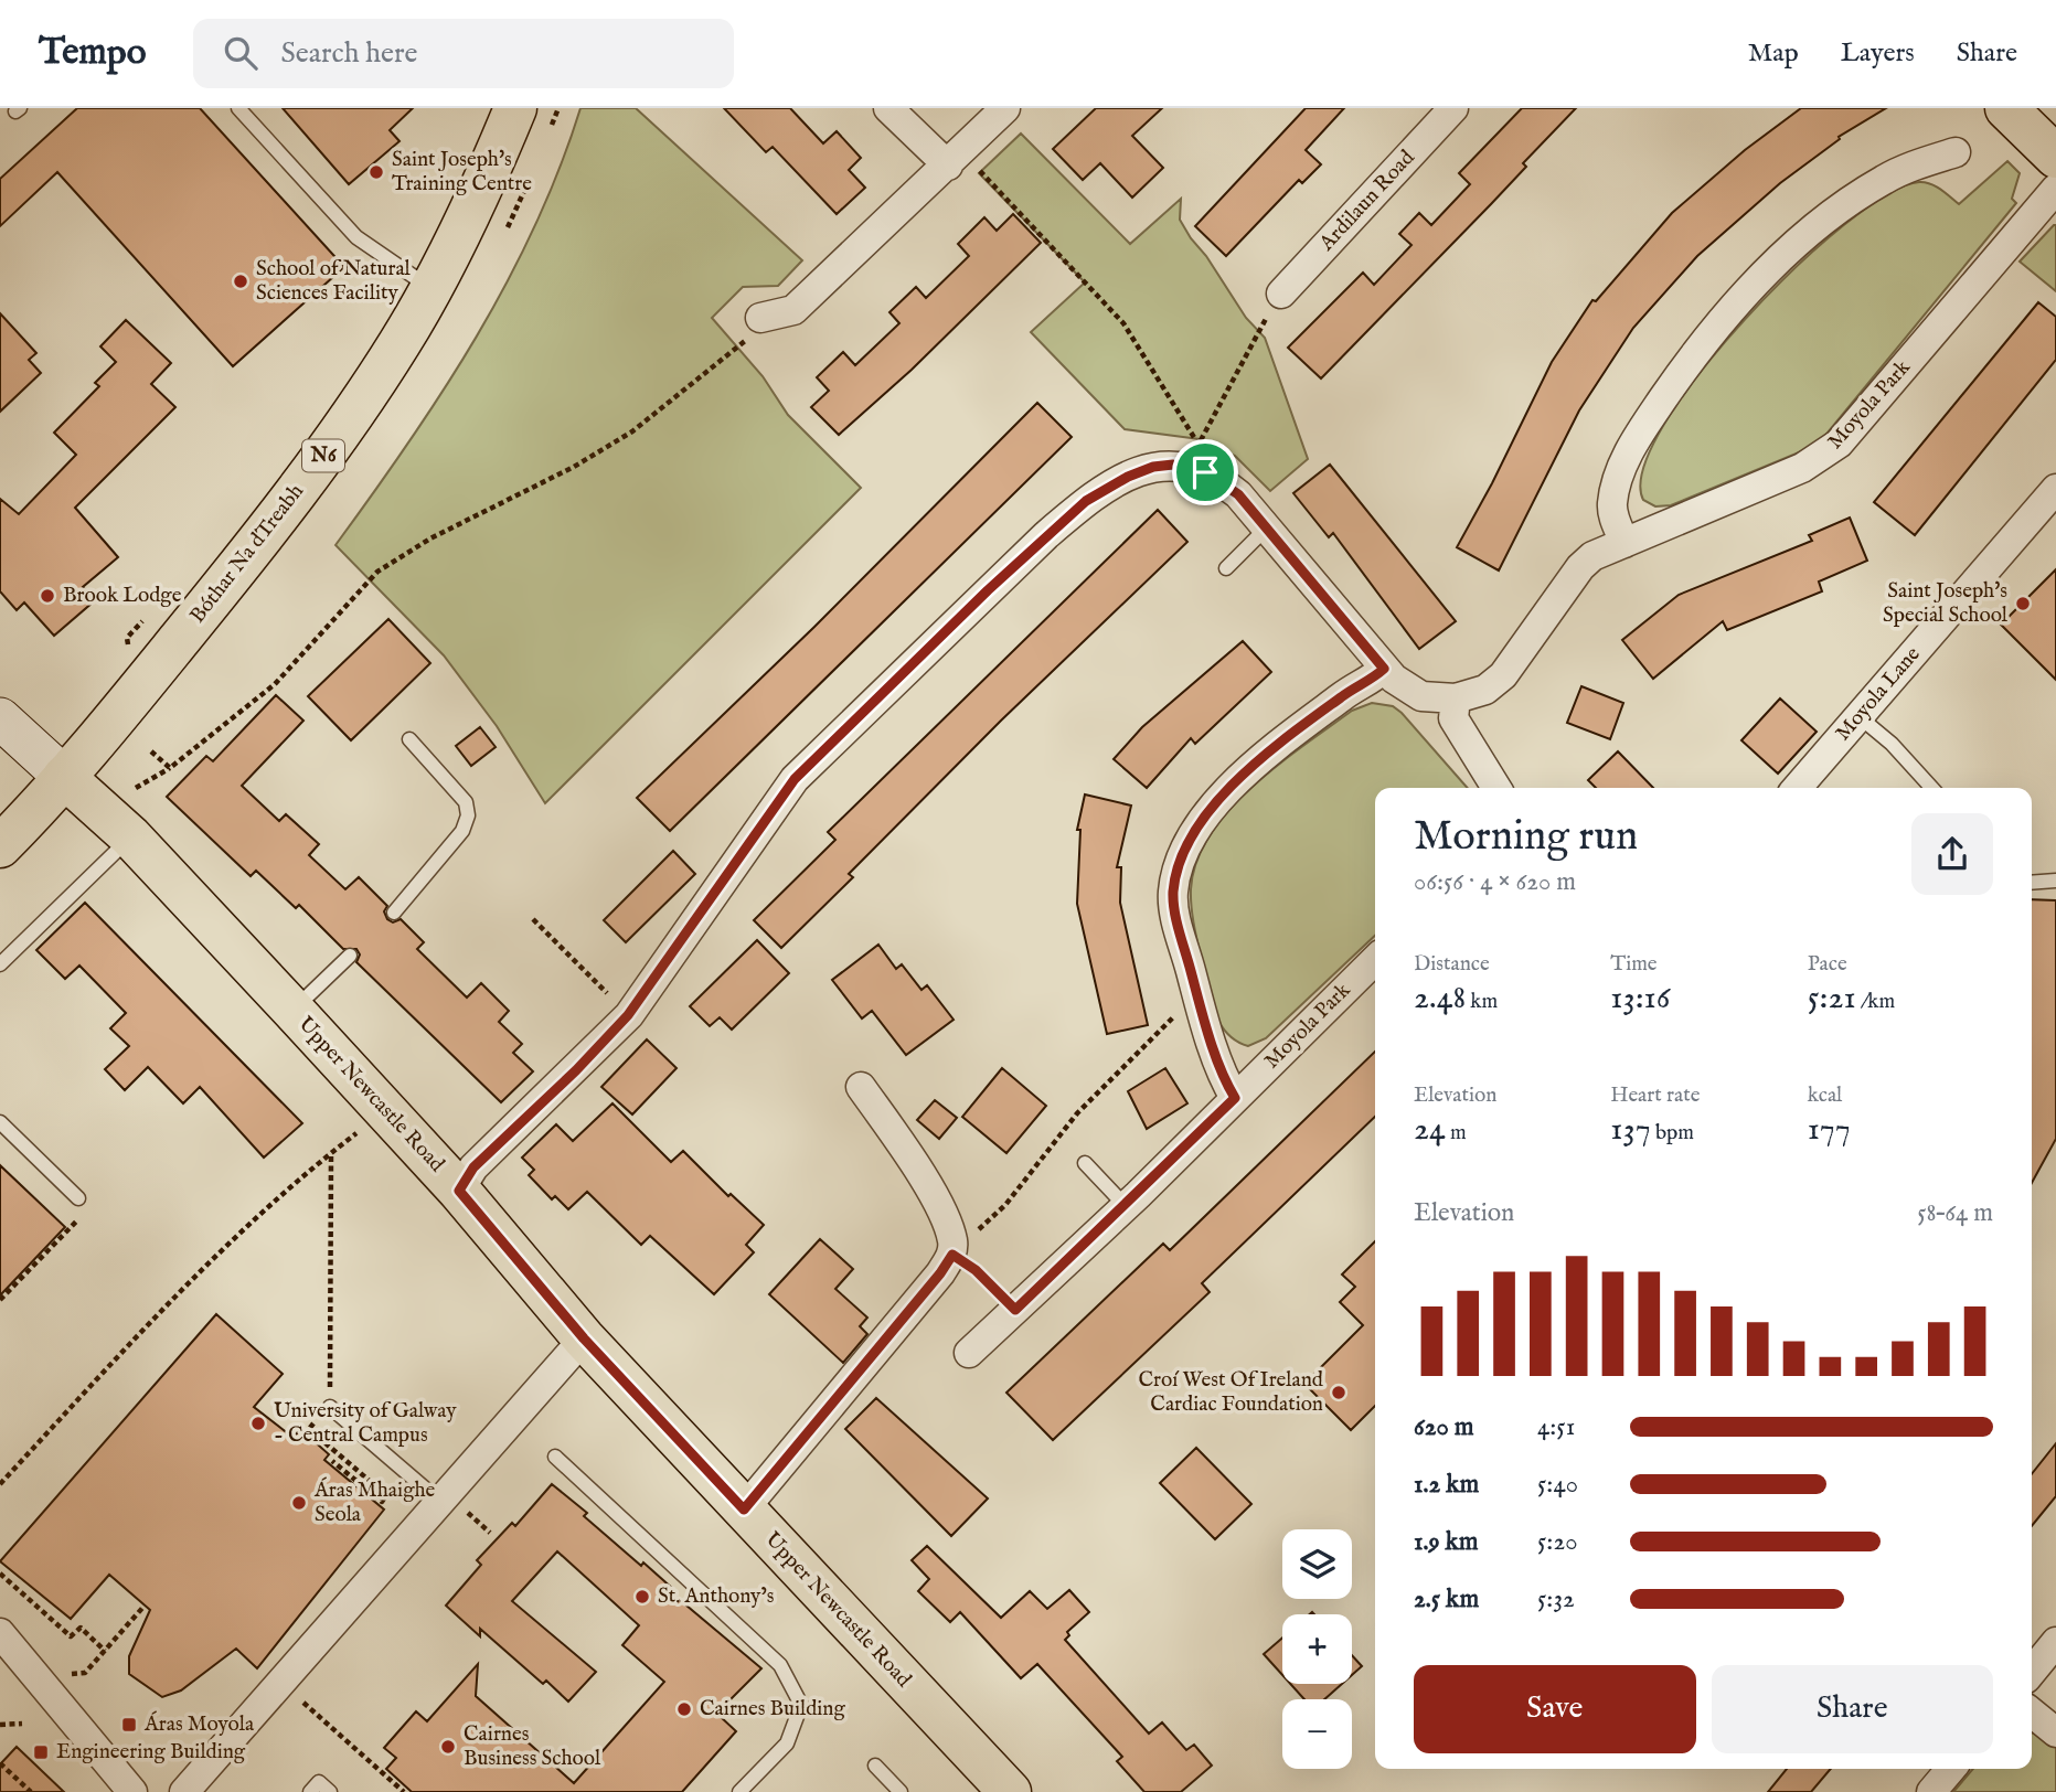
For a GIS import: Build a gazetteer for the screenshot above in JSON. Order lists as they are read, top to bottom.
{
  "streets": {
    "main road": ["N6", "Bóthar Na dTreabh", "Upper Newcastle Road"],
    "street": ["Ardilaun Road", "Moyola Park", "Moyola Lane"]
  },
  "crossings": [
    ["Moyola Park", "Upper Newcastle Road"],
    ["Bóthar Na dTreabh", "Upper Newcastle Road"]
  ],
  "places": {
    "other": [
      "Saint Joseph's Training Centre",
      "School of Natural Sciences Facility",
      "Brook Lodge",
      "Saint Joseph's Special School",
      "Croí West Of Ireland Cardiac Foundation",
      "University of Galway - Central Campus",
      "Áras Mhaighe Seola",
      "St. Anthony’s",
      "Cairnes Building",
      "Cairnes Business School"
    ],
    "transit": ["Áras Moyola", "Engineering Building"]
  },
  "page": {
    "header": "Tempo",
    "search": "Search here",
    "nav": ["Map", "Layers", "Share"],
    "heading": ["Morning run", "06:56 · 4 × 620 m"],
    "stats": [
      ["Distance", "2.48 km"],
      ["Time", "13:16"],
      ["Pace", "5:21 /km"],
      ["Elevation", "24 m"],
      ["Heart rate", "137 bpm"],
      ["kcal", "177"]
    ],
    "chart": ["Elevation", "58–64 m"],
    "list": [
      {
        "name": "620 m",
        "note": "4:51"
      },
      {
        "name": "1.2 km",
        "note": "5:40"
      },
      {
        "name": "1.9 km",
        "note": "5:20"
      },
      {
        "name": "2.5 km",
        "note": "5:32"
      }
    ],
    "map_buttons": ["+", "−"],
    "buttons": ["Save", "Share"]
  }
}
